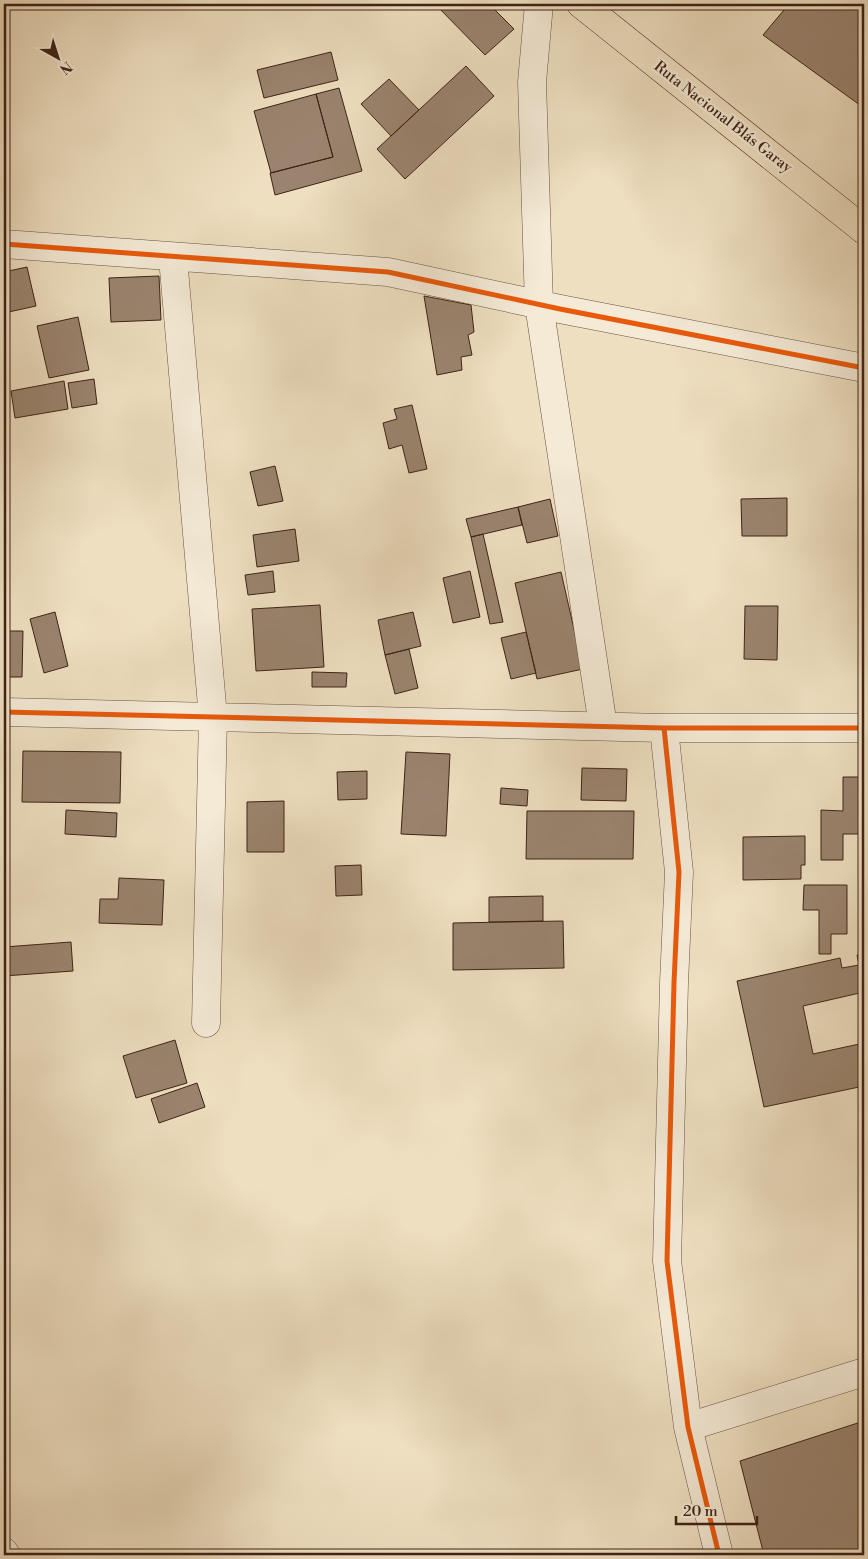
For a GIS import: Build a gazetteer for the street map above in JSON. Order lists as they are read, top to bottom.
{
  "streets": {
    "highway": ["Ruta Nacional Blás Garay"]
  },
  "scale_bar": "20 m",
  "north": "bottom right"
}
